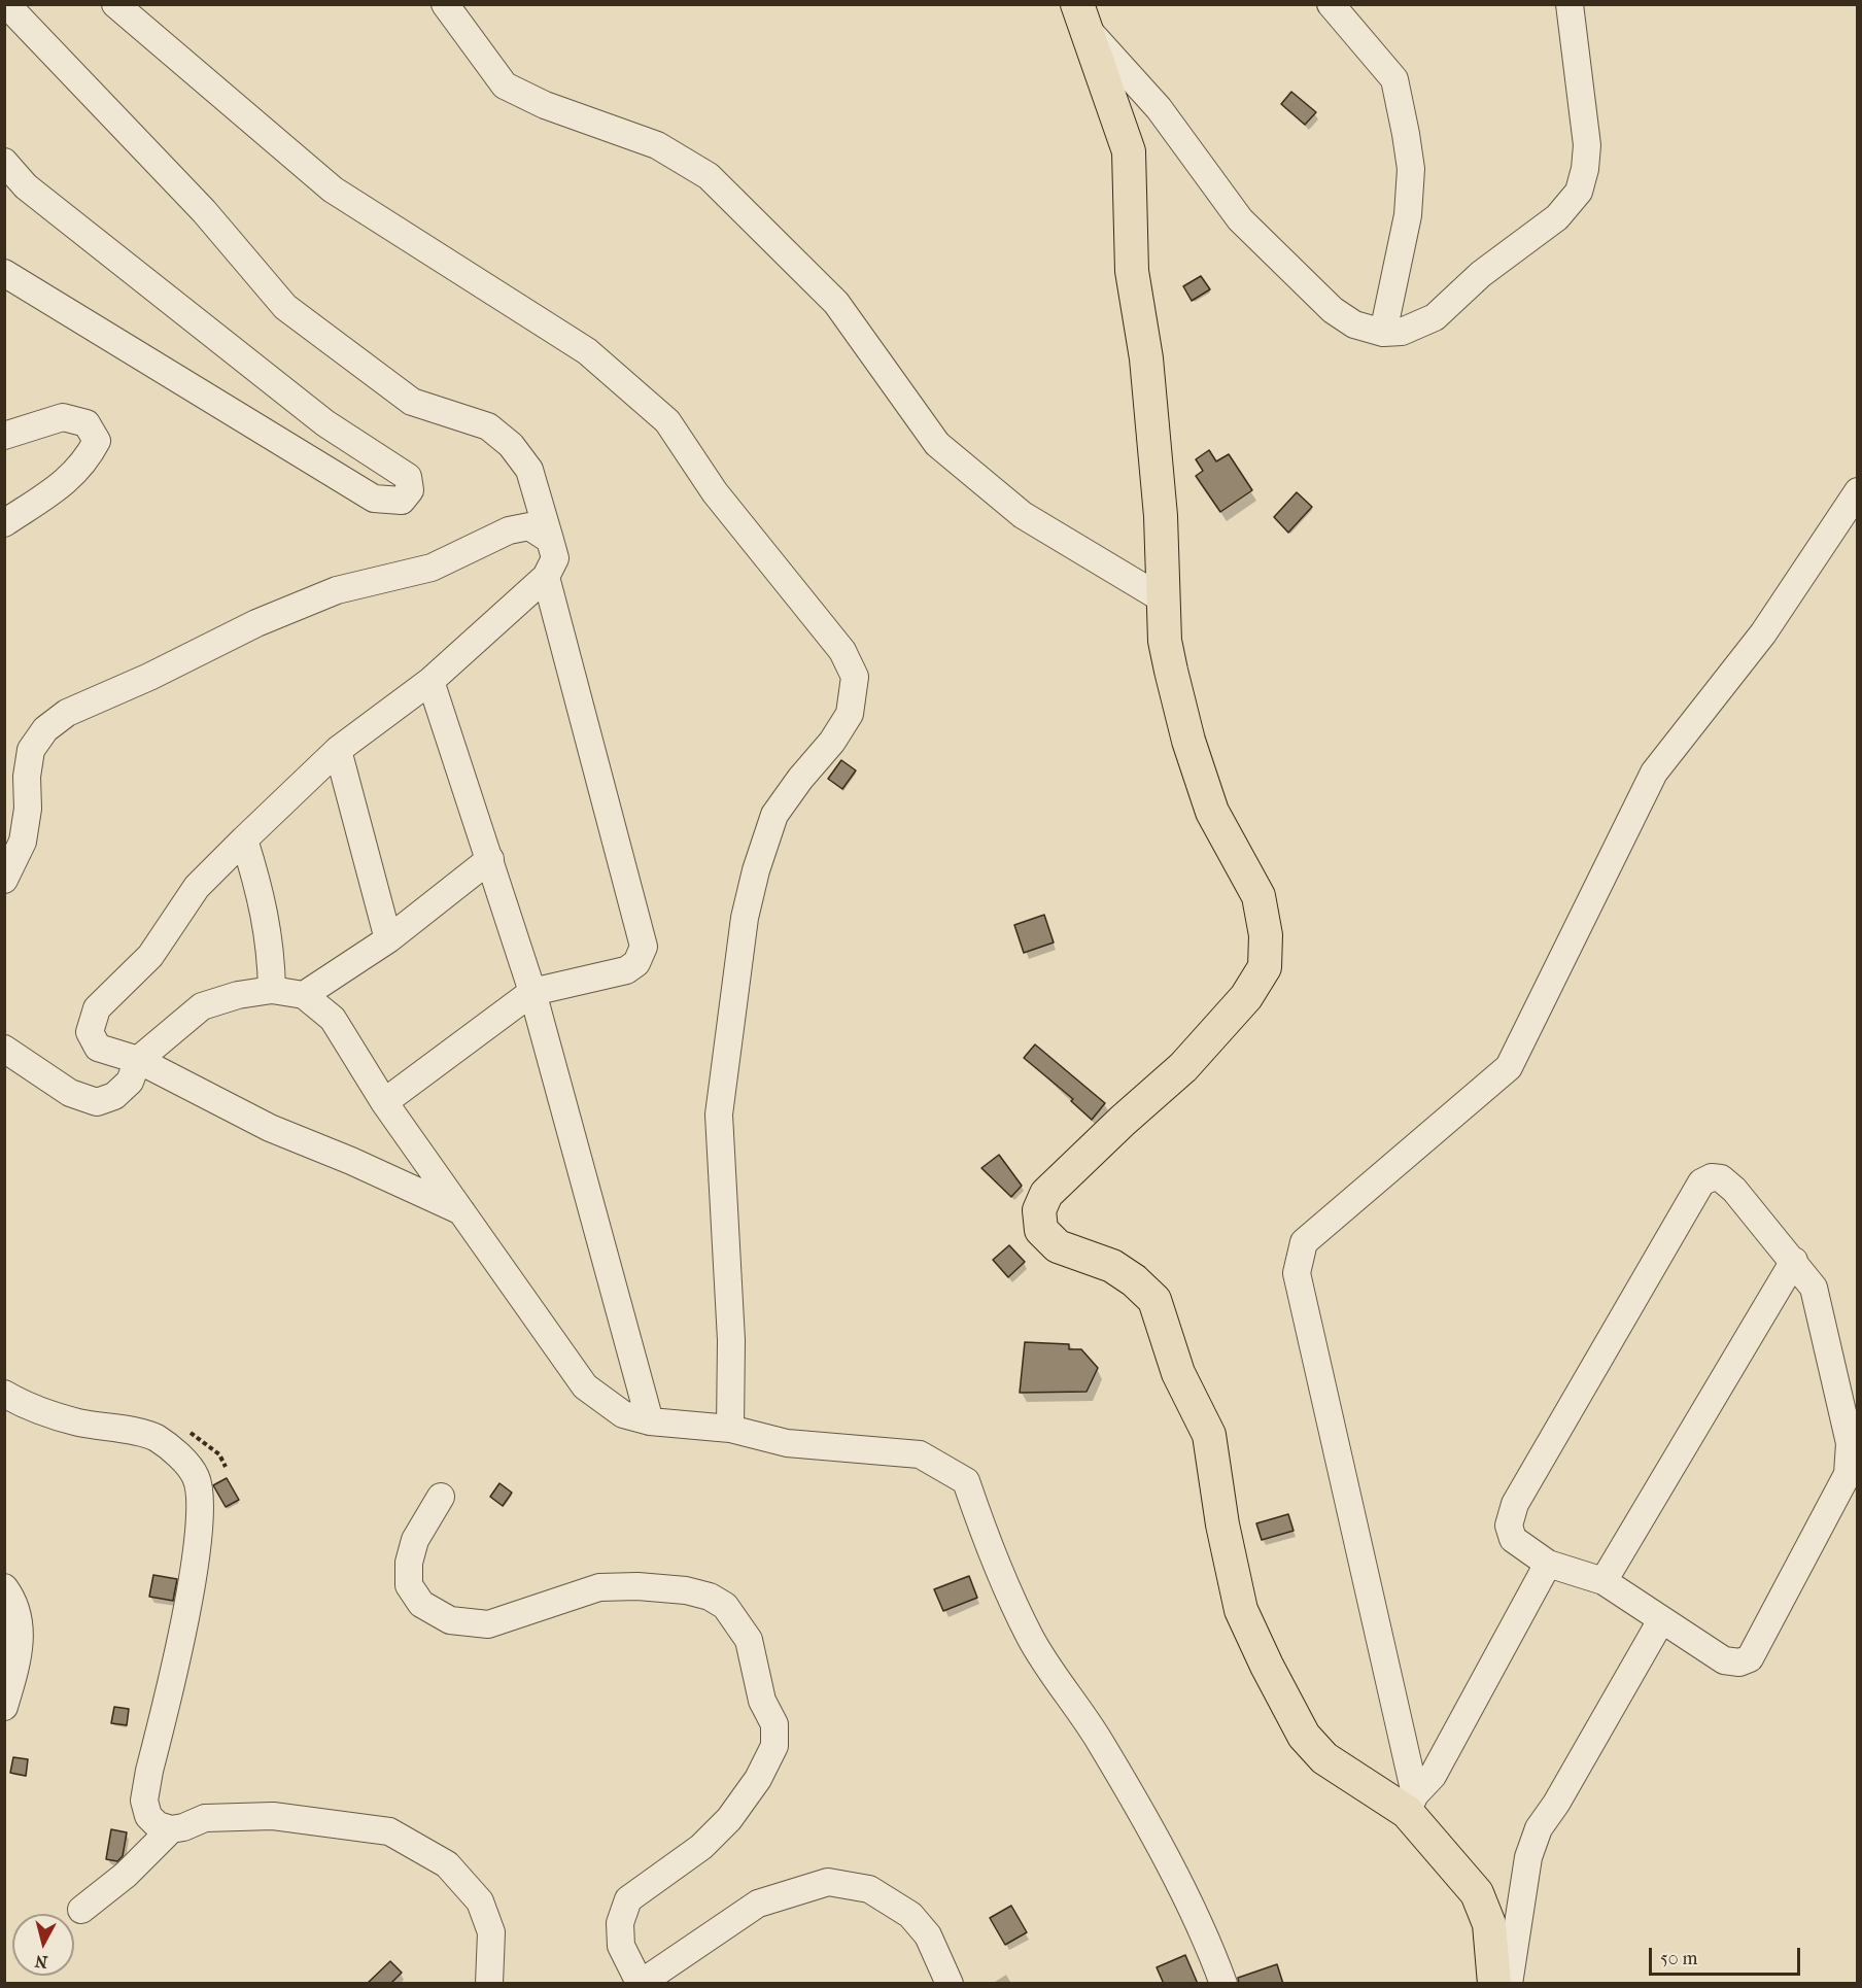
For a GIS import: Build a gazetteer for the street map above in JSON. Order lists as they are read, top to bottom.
{
  "scale_bar": "50 m",
  "north": "bottom"
}
